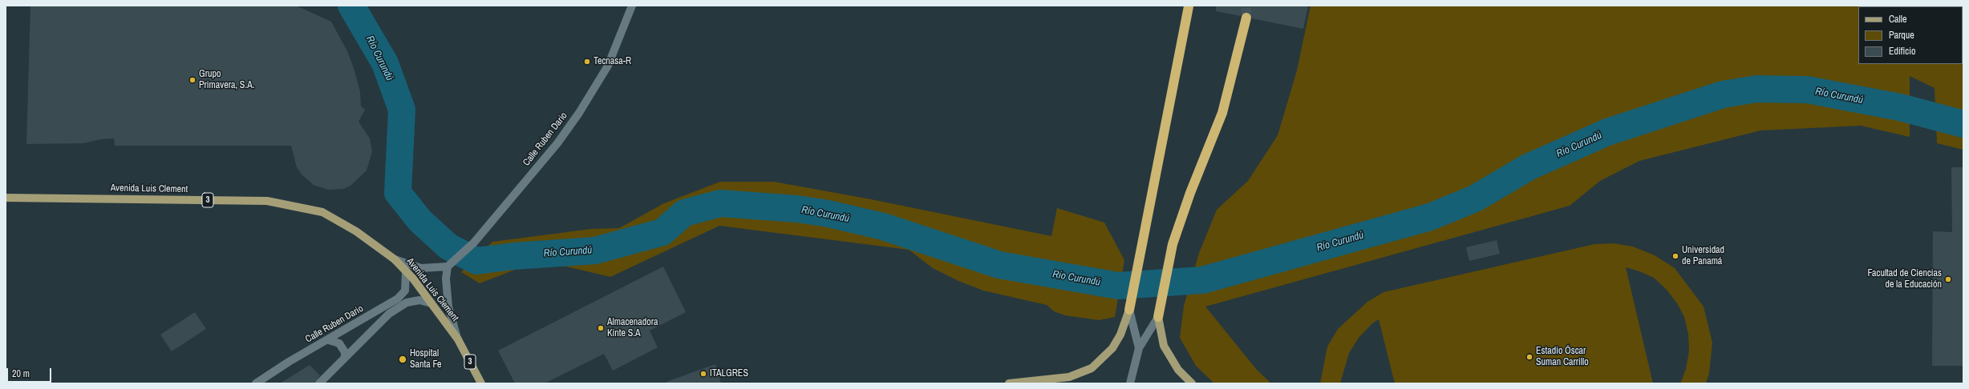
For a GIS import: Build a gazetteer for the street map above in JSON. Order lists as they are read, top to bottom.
{
  "streets": {
    "main road": ["Avenida Luis Clement", "3"],
    "street": ["Calle Ruben Dario"]
  },
  "crossings": [
    ["Calle Ruben Dario", "Avenida Luis Clement"]
  ],
  "water": ["Río Curundú"],
  "places": [
    "Tecnasa-R",
    "Grupo Primavera, S.A.",
    "Universidad de Panamá",
    "Facultad de Ciencias de la Educación",
    "Almacenadora Kinte S.A",
    "Estadio Óscar Suman Carrillo",
    "Hospital Santa Fe",
    "ITALGRES"
  ],
  "legend": ["Calle", "Parque", "Edificio"],
  "scale_bar": "20 m"
}
